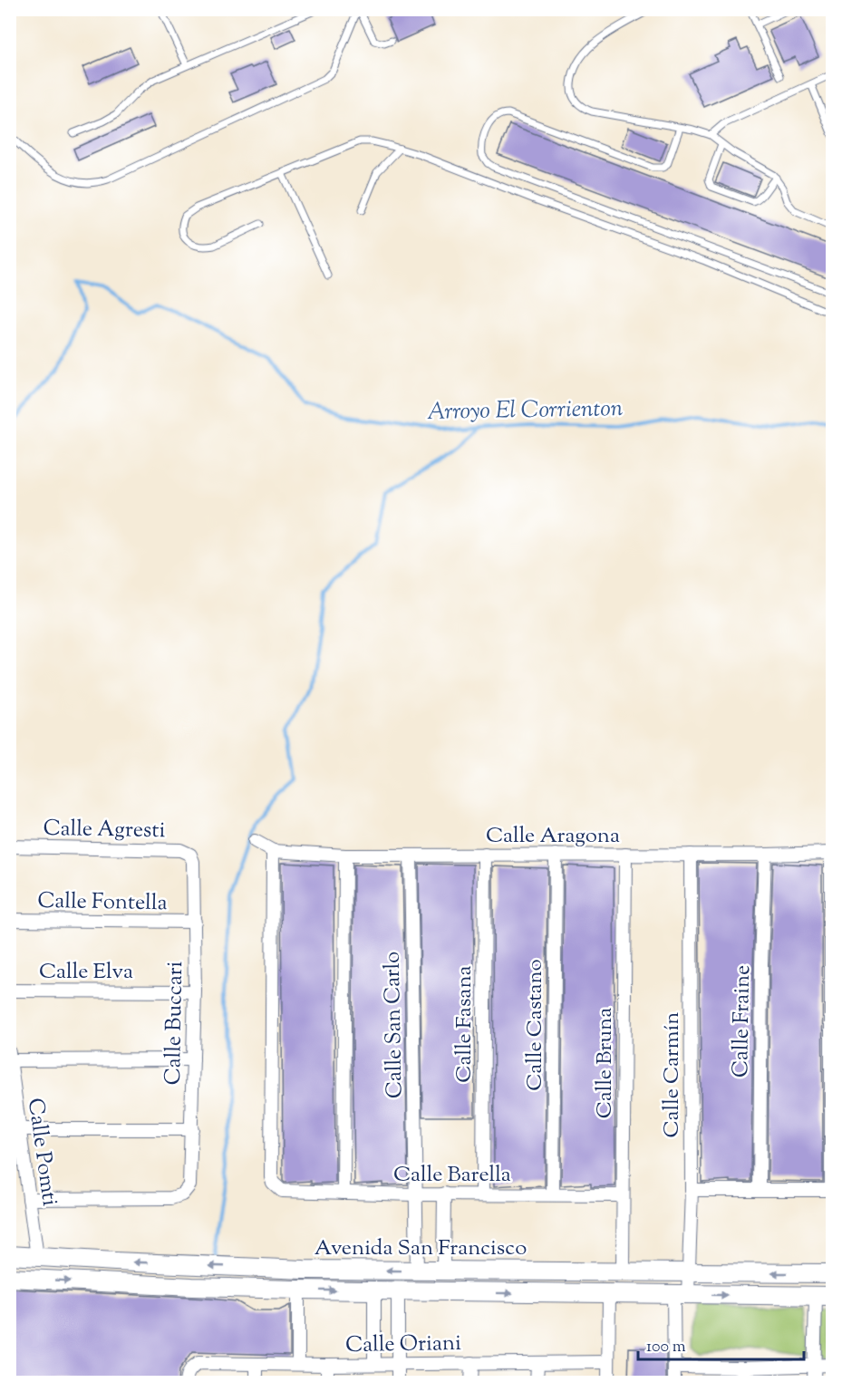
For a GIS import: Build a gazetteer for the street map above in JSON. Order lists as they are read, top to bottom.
{
  "streets": {
    "street": [
      "Calle Agresti",
      "Calle Aragona",
      "Calle Fontella",
      "Calle Elva",
      "Calle Fraine",
      "Calle Buccari",
      "Calle Fasana",
      "Calle San Carlo",
      "Calle Castano",
      "Calle Bruna",
      "Calle Carmín",
      "Calle Pomti",
      "Calle Barella",
      "Avenida San Francisco",
      "Calle Oriani"
    ]
  },
  "crossings": [
    ["Calle Agresti", "Calle Buccari"],
    ["Calle Aragona", "Calle Fraine"],
    ["Calle Aragona", "Calle Fasana"],
    ["Calle Aragona", "Calle San Carlo"],
    ["Calle Aragona", "Calle Castano"],
    ["Calle Aragona", "Calle Bruna"],
    ["Calle Aragona", "Calle Carmín"],
    ["Calle Aragona", "Calle Barella"],
    ["Calle Fontella", "Calle Buccari"],
    ["Calle Elva", "Calle Buccari"],
    ["Calle Buccari", "Calle Pomti"],
    ["Calle Fasana", "Calle Barella"],
    ["Calle San Carlo", "Calle Barella"],
    ["Calle San Carlo", "Avenida San Francisco"],
    ["Calle Castano", "Calle Barella"],
    ["Calle Bruna", "Calle Barella"],
    ["Calle Bruna", "Avenida San Francisco"],
    ["Calle Carmín", "Avenida San Francisco"],
    ["Calle Pomti", "Avenida San Francisco"]
  ],
  "water": ["Arroyo El Corrienton"],
  "scale_bar": "100 m"
}
